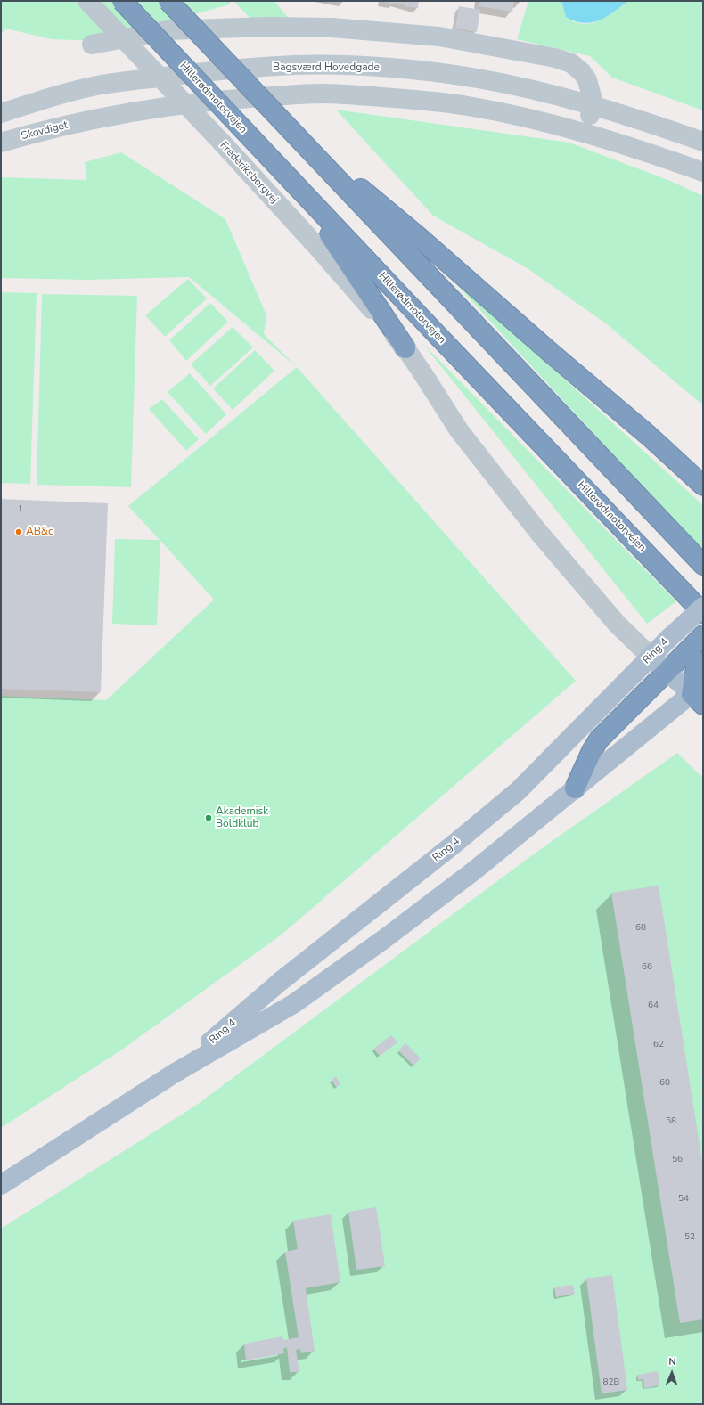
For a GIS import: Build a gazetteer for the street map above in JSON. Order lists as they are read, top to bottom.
{
  "streets": {
    "highway": ["Hillerødmotorvejen"],
    "main road": ["Ring 4"],
    "street": ["Bagsværd Hovedgade", "Skovdiget", "Frederiksborgvej"]
  },
  "crossings": [
    ["Frederiksborgvej", "Ring 4"]
  ],
  "places": ["AB&c", "Akademisk Boldklub"],
  "house_numbers": [
    "1",
    "68",
    "66",
    "64",
    "62",
    "60",
    "58",
    "56",
    "54",
    "52",
    "82B"
  ],
  "north": "top"
}
